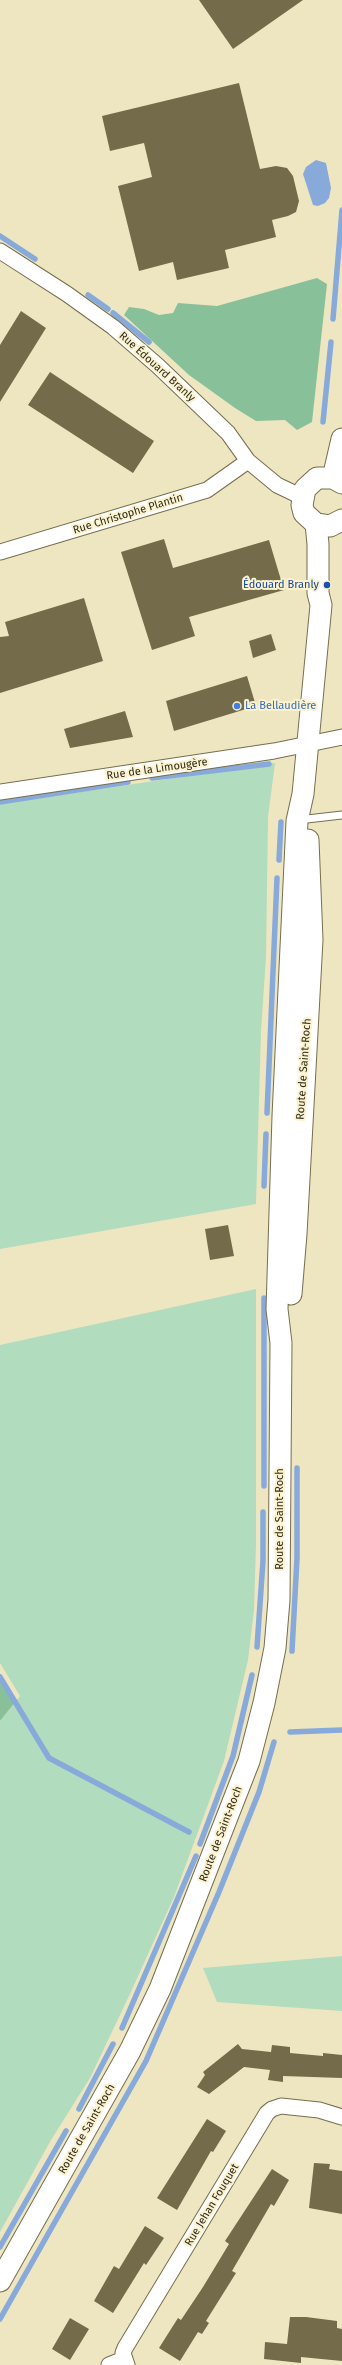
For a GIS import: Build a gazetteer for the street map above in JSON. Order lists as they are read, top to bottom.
{
  "streets": {
    "street": [
      "Rue Édouard Branly",
      "Rue Christophe Plantin",
      "Rue de la Limougère",
      "Route de Saint-Roch",
      "Rue Jehan Fouquet"
    ]
  },
  "crossings": [
    ["Rue Édouard Branly", "Rue Christophe Plantin"],
    ["Rue de la Limougère", "Route de Saint-Roch"]
  ],
  "places": ["Édouard Branly", "La Bellaudière"]
}
